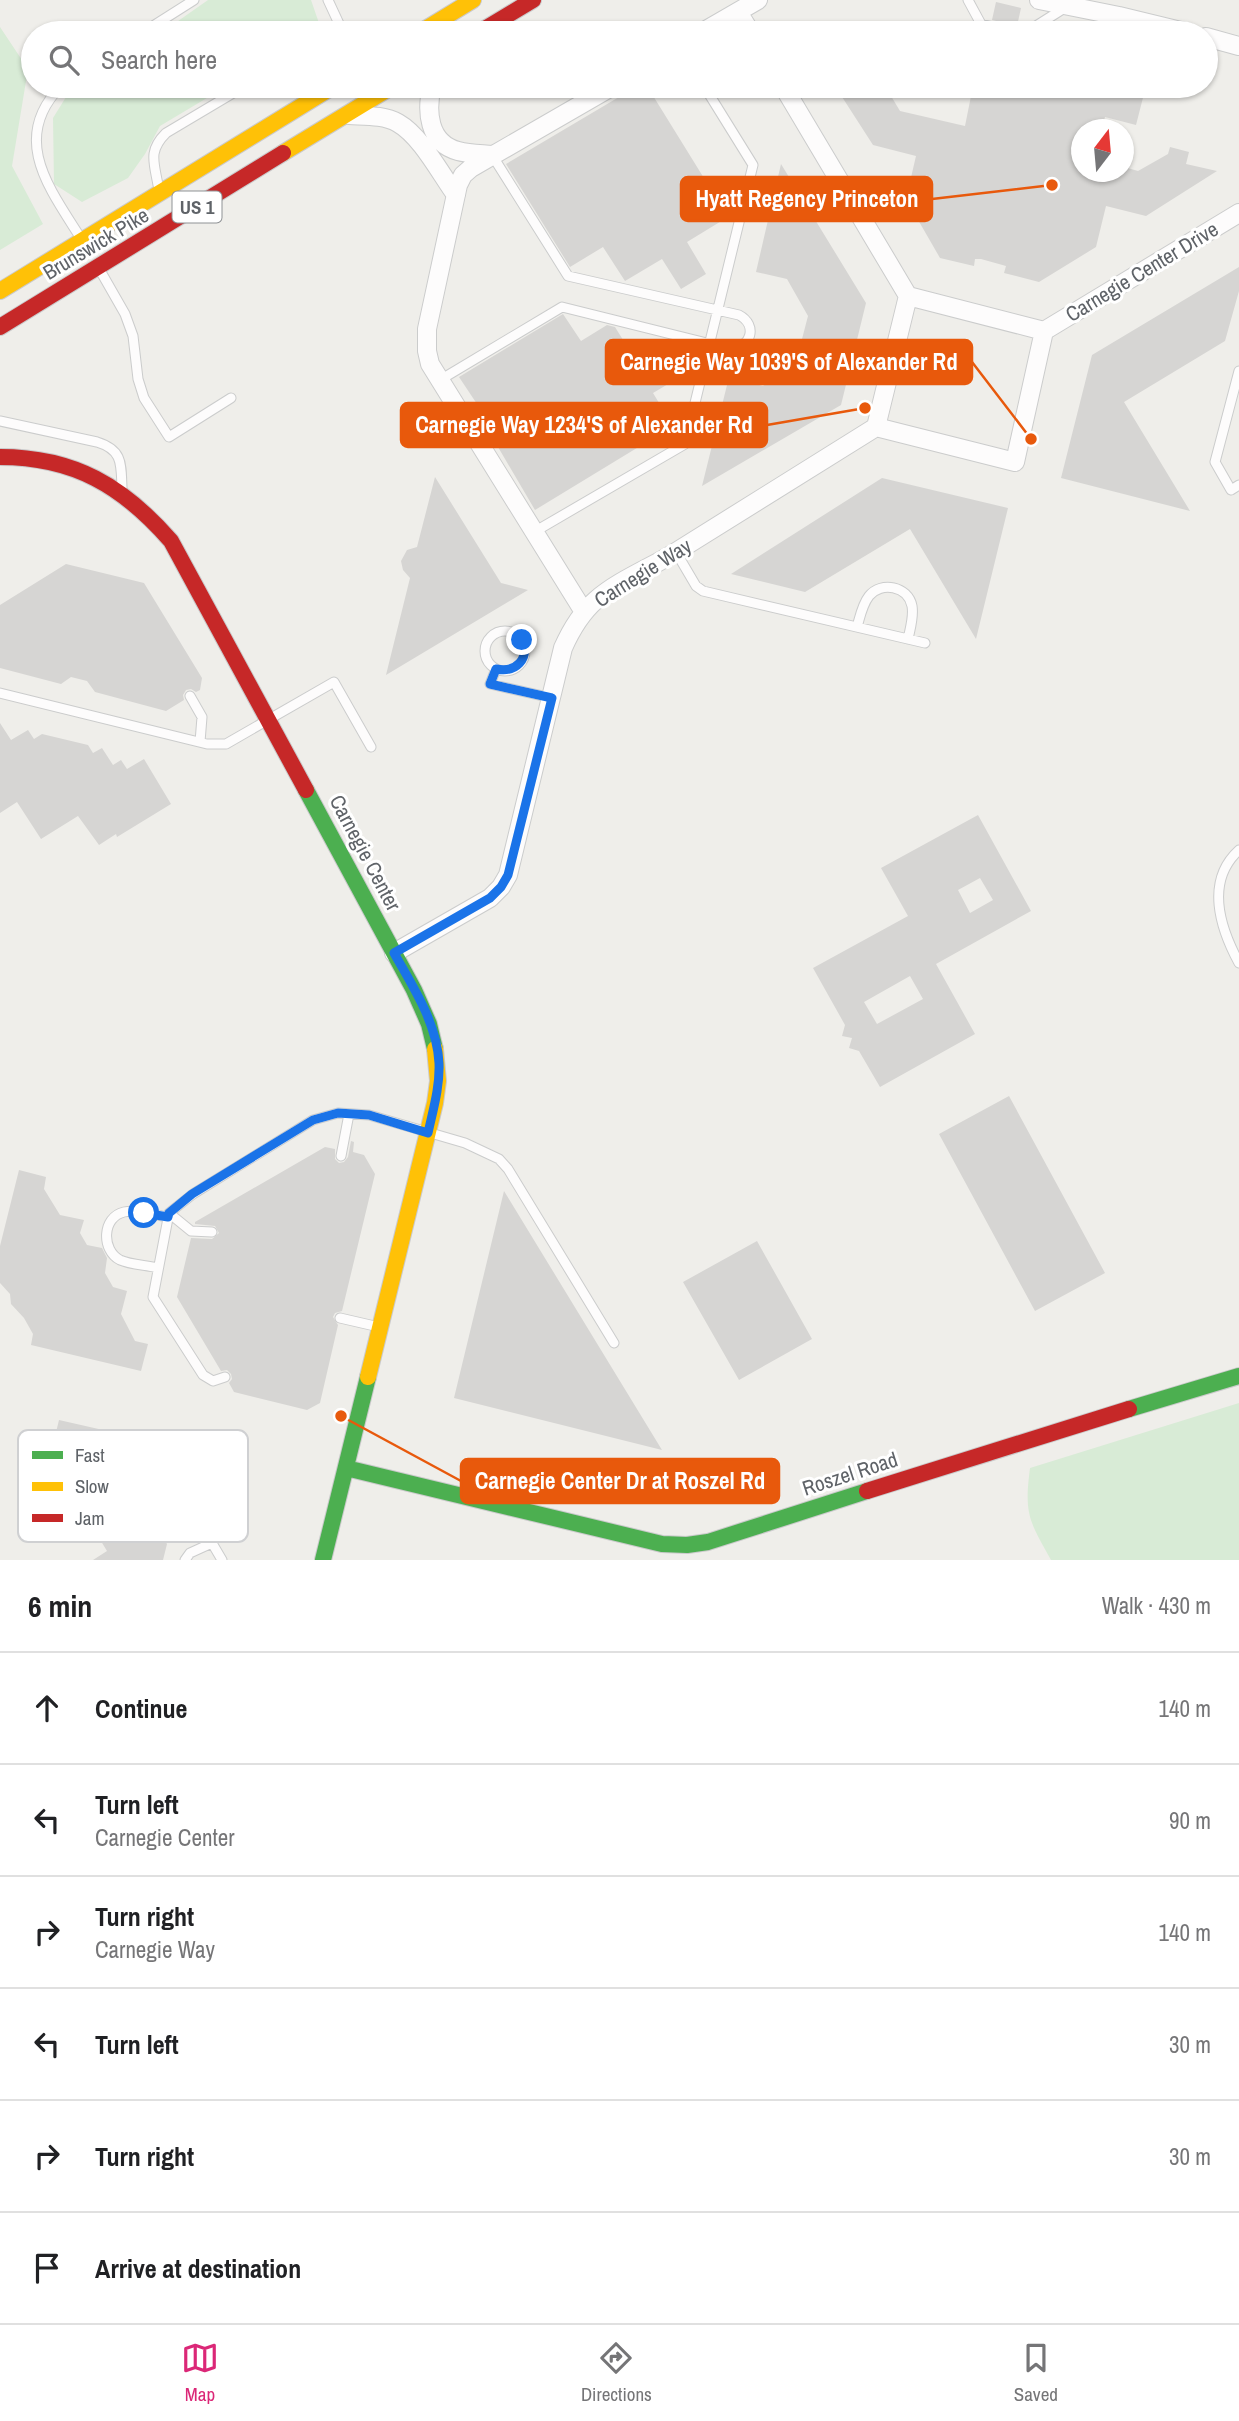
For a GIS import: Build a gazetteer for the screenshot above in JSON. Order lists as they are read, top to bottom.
{
  "streets": {
    "main road": [
      "US 1",
      "Brunswick Pike",
      "Carnegie Center",
      "Roszel Road"
    ],
    "street": ["Carnegie Center Drive", "Carnegie Way"]
  },
  "crossings": [
    ["Carnegie Center Drive", "Carnegie Way"],
    ["Carnegie Way", "Carnegie Center"],
    ["Carnegie Center", "Roszel Road"]
  ],
  "places": [
    "Hyatt Regency Princeton",
    "Carnegie Way 1234'S of Alexander Rd",
    "Carnegie Way 1039'S of Alexander Rd",
    "Carnegie Center Dr at Roszel Rd"
  ],
  "legend": ["Fast", "Slow", "Jam"],
  "north": "top",
  "page": {
    "search": "Search here",
    "heading": ["6 min", "Walk · 430 m"],
    "list": [
      ["Continue", "140 m"],
      ["Turn left", "Carnegie Center", "90 m"],
      ["Turn right", "Carnegie Way", "140 m"],
      ["Turn left", "30 m"],
      ["Turn right", "30 m"],
      "Arrive at destination"
    ],
    "nav": ["Map", "Directions", "Saved"]
  }
}
